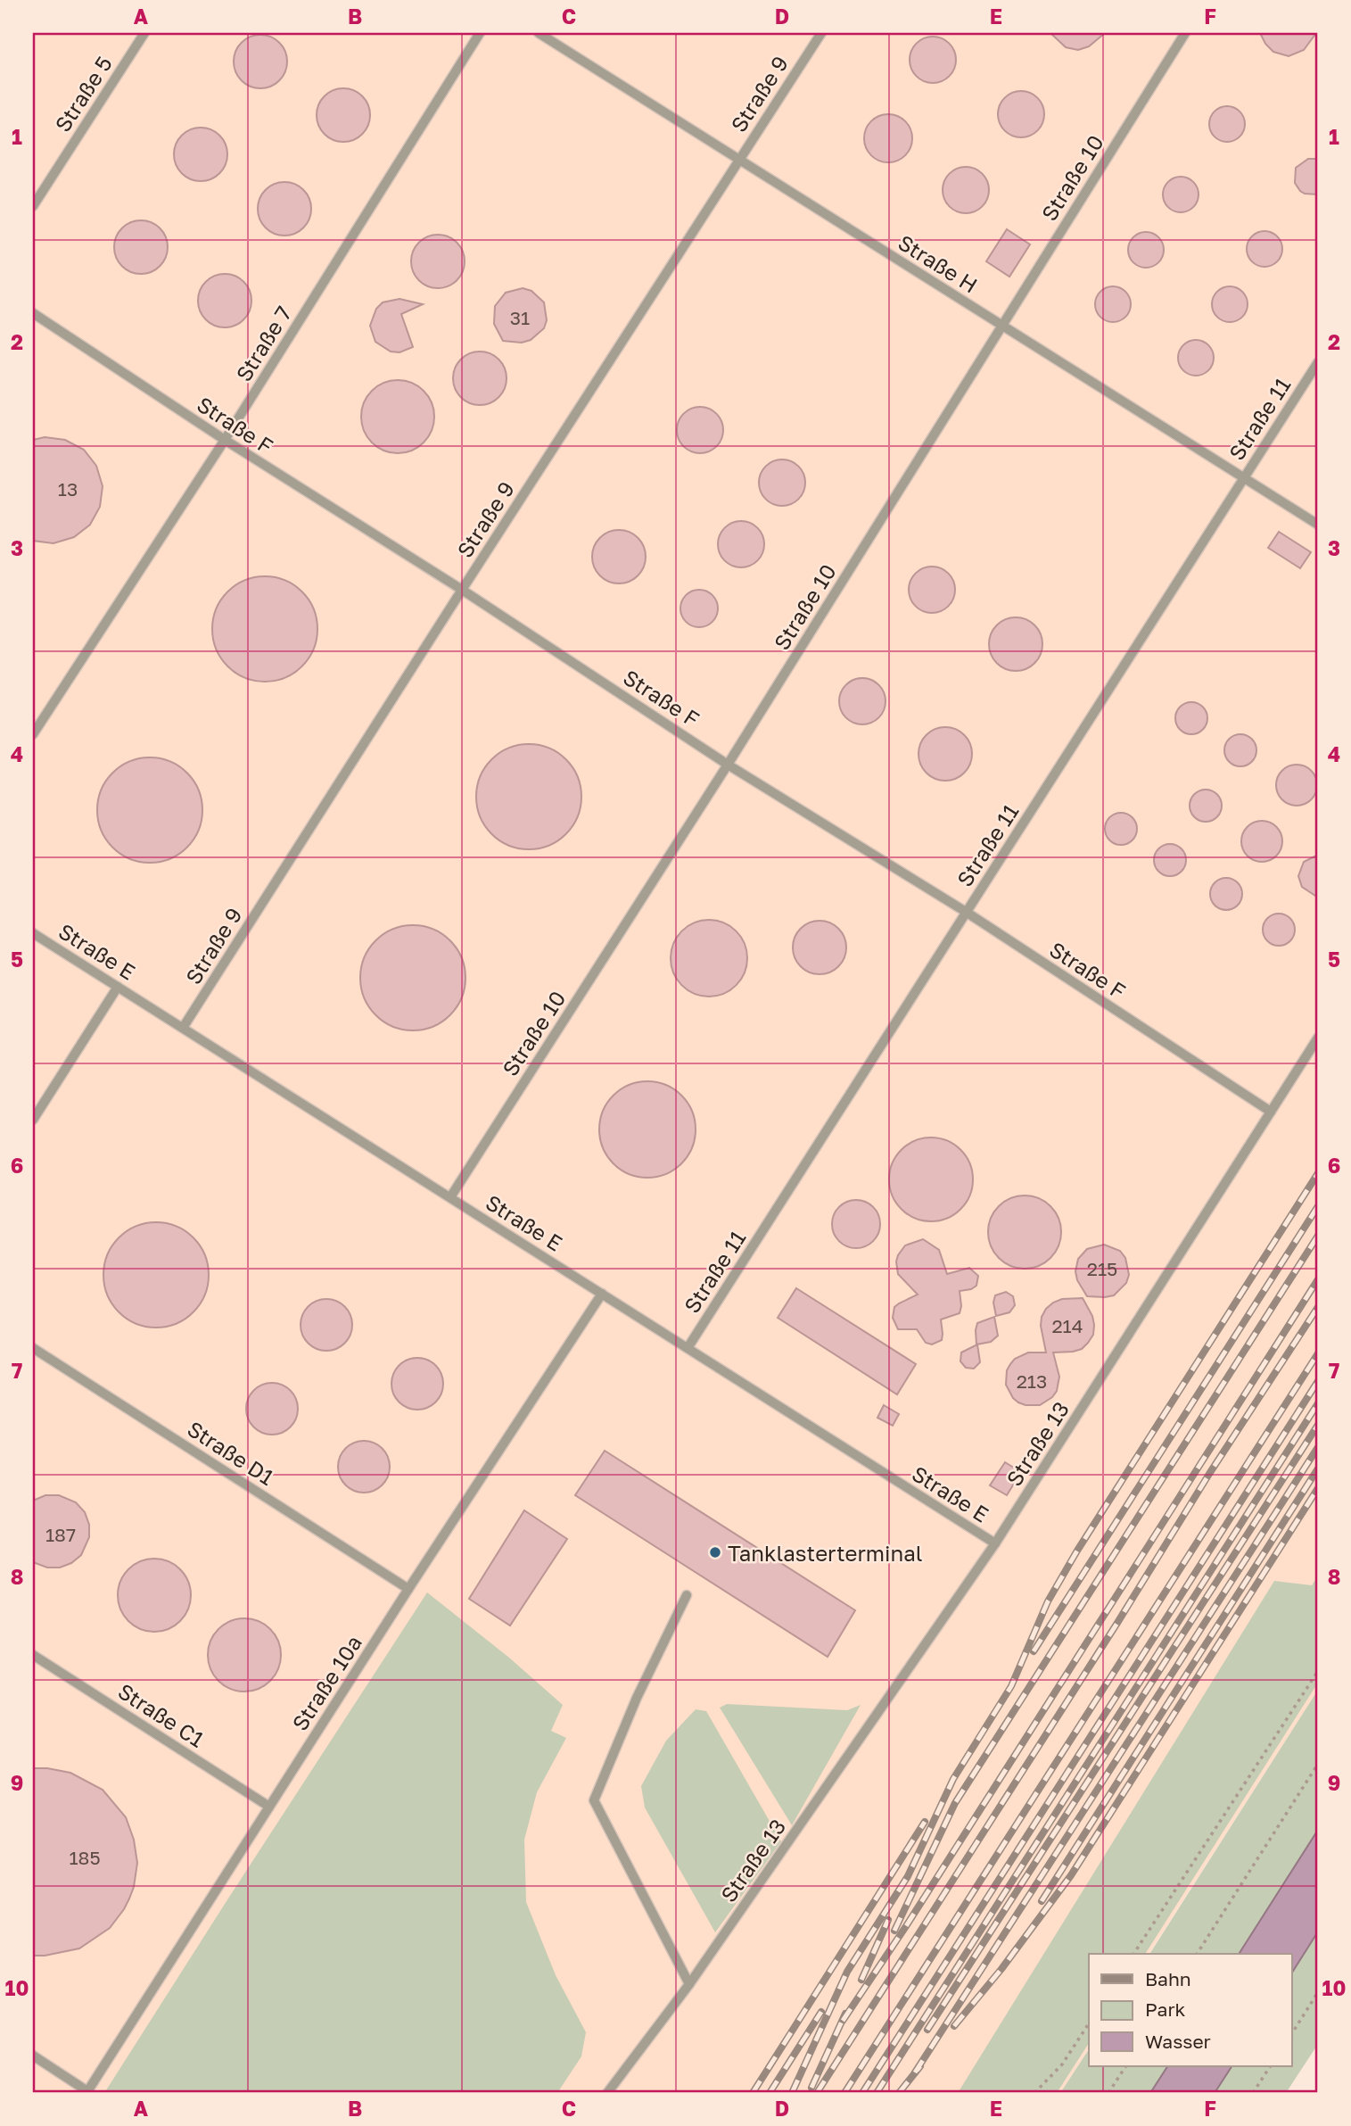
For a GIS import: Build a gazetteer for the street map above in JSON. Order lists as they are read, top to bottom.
{
  "streets": {
    "lane": [
      "Straße 5",
      "Straße 9",
      "Straße 10",
      "Straße H",
      "Straße 7",
      "Straße 11",
      "Straße F",
      "Straße E",
      "Straße 13",
      "Straße D1",
      "Straße 10a",
      "Straße C1"
    ]
  },
  "crossings": [
    ["Straße 9", "Straße H"],
    ["Straße 9", "Straße F"],
    ["Straße 9", "Straße E"],
    ["Straße 10", "Straße H"],
    ["Straße 10", "Straße F"],
    ["Straße 10", "Straße E"],
    ["Straße H", "Straße 11"],
    ["Straße 7", "Straße F"],
    ["Straße 11", "Straße F"],
    ["Straße 11", "Straße E"],
    ["Straße F", "Straße 13"],
    ["Straße E", "Straße 13"],
    ["Straße E", "Straße 10a"],
    ["Straße D1", "Straße 10a"],
    ["Straße 10a", "Straße C1"]
  ],
  "places": ["Tanklasterterminal"],
  "house_numbers": [
    "31",
    "13",
    "215",
    "214",
    "213",
    "187",
    "185"
  ],
  "legend": ["Bahn", "Park", "Wasser"],
  "grid": {
    "columns": [
      "A",
      "B",
      "C",
      "D",
      "E",
      "F"
    ],
    "rows": [
      "1",
      "2",
      "3",
      "4",
      "5",
      "6",
      "7",
      "8",
      "9",
      "10"
    ]
  }
}
